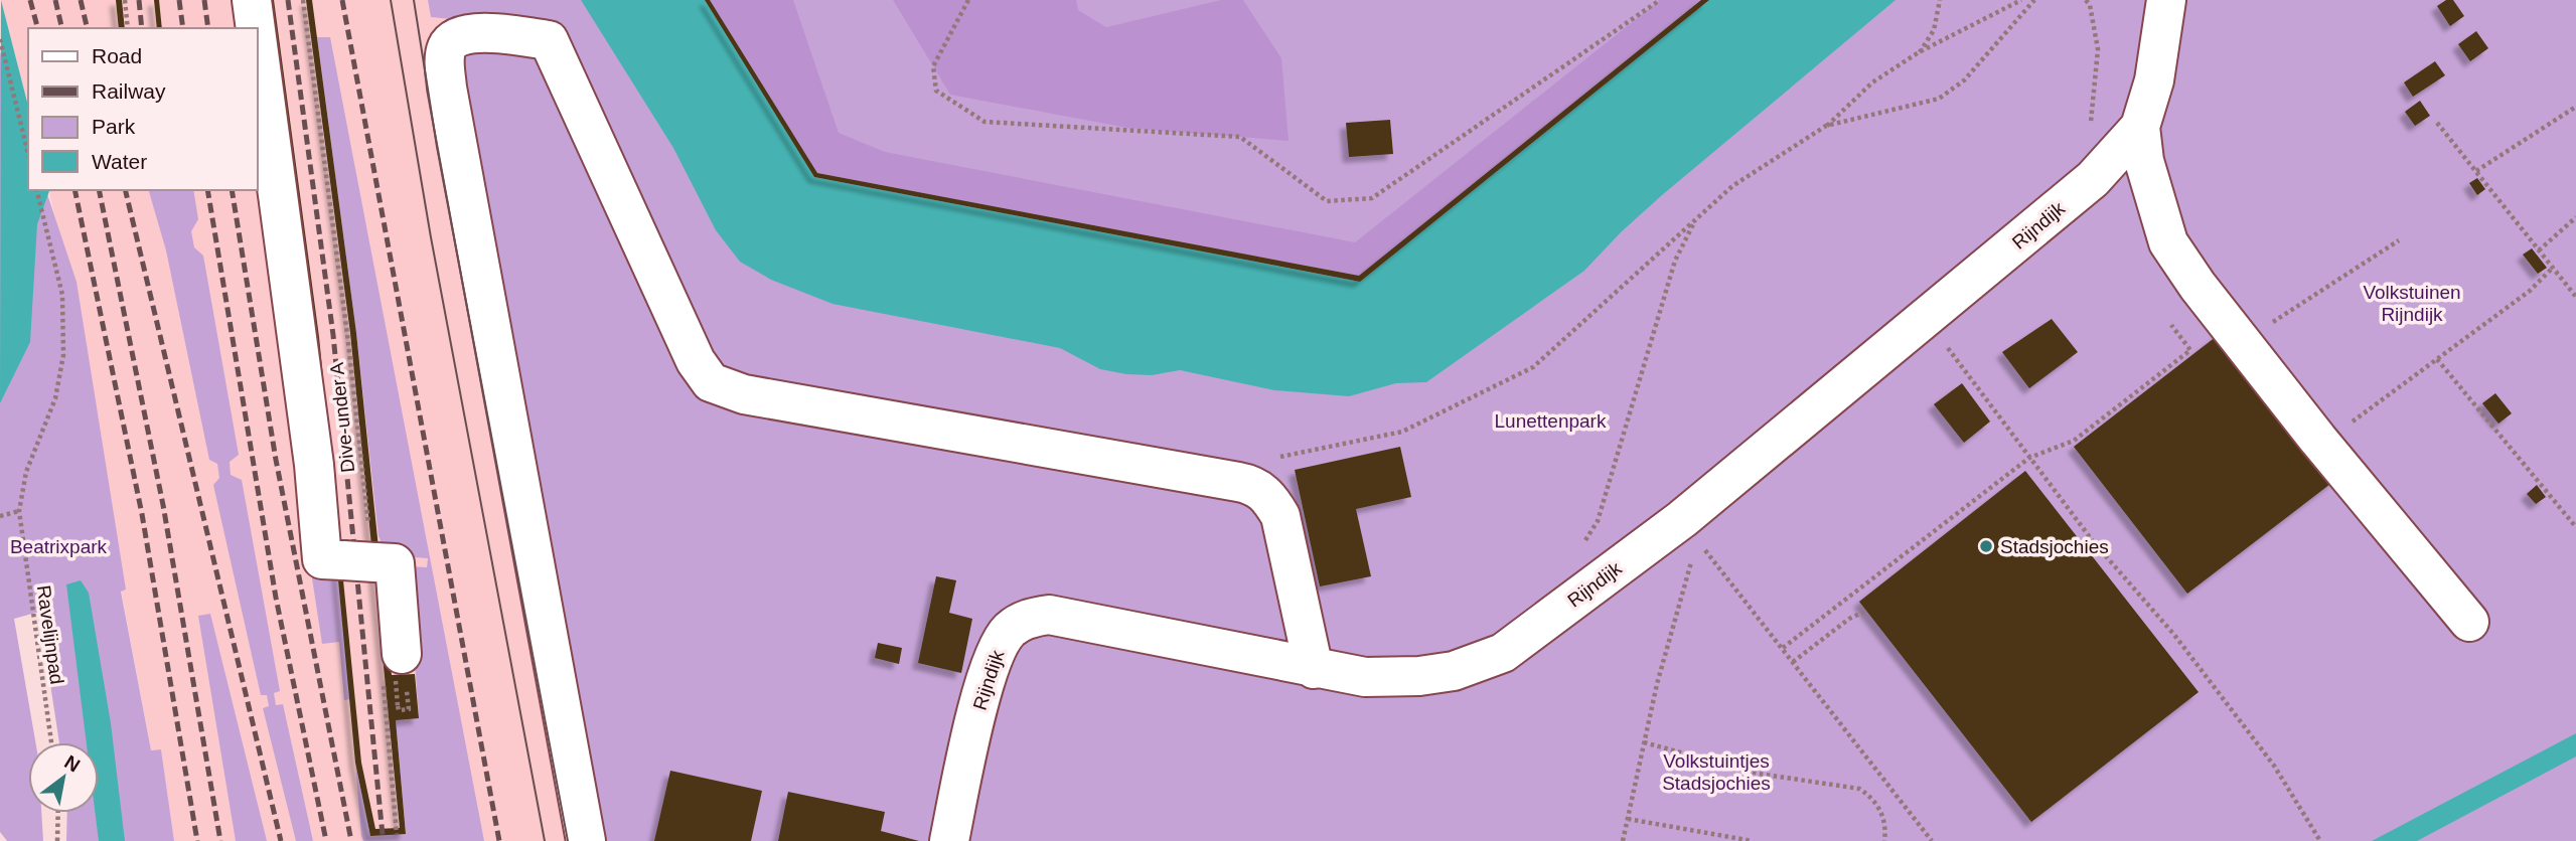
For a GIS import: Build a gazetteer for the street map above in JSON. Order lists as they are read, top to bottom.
{
  "streets": {
    "street": ["Rijndijk"],
    "path": ["Dive-under A", "Ravelijnpad"]
  },
  "parks": [
    "Volkstuinen Rijndijk",
    "Lunettenpark",
    "Beatrixpark",
    "Volkstuintjes Stadsjochies"
  ],
  "places": ["Stadsjochies"],
  "legend": [
    "Road",
    "Railway",
    "Park",
    "Water"
  ],
  "north": "top right"
}
